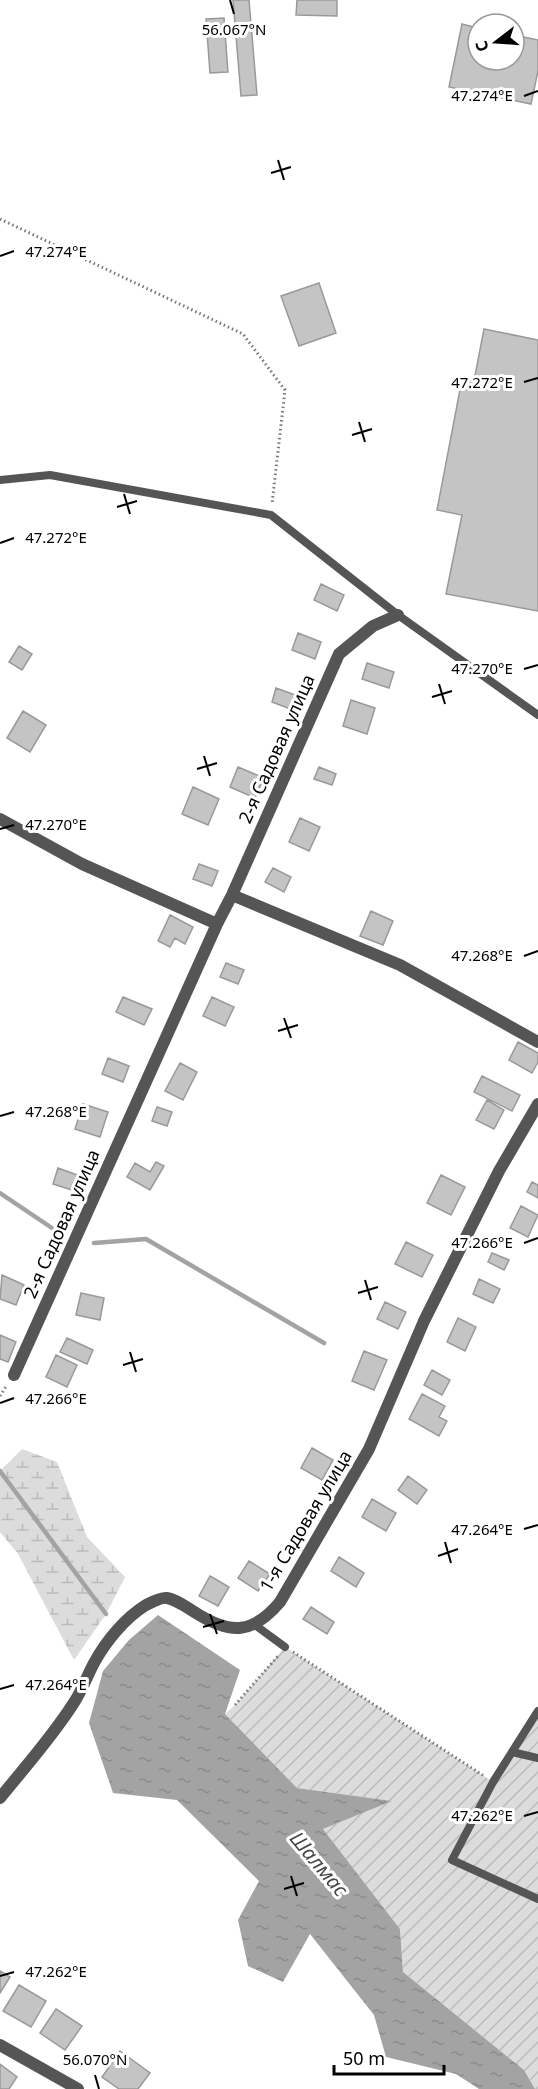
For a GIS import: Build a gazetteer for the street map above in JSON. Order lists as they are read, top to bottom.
{
  "streets": {
    "street": ["2-я Садовая улица", "1-я Садовая улица"]
  },
  "water": ["Шалмас"],
  "scale_bar": "50 m",
  "north": "left",
  "coordinates": [
    "56.067°N",
    "47.274°E",
    "47.272°E",
    "47.270°E",
    "47.268°E",
    "47.266°E",
    "47.264°E",
    "47.262°E",
    "56.070°N"
  ]
}
